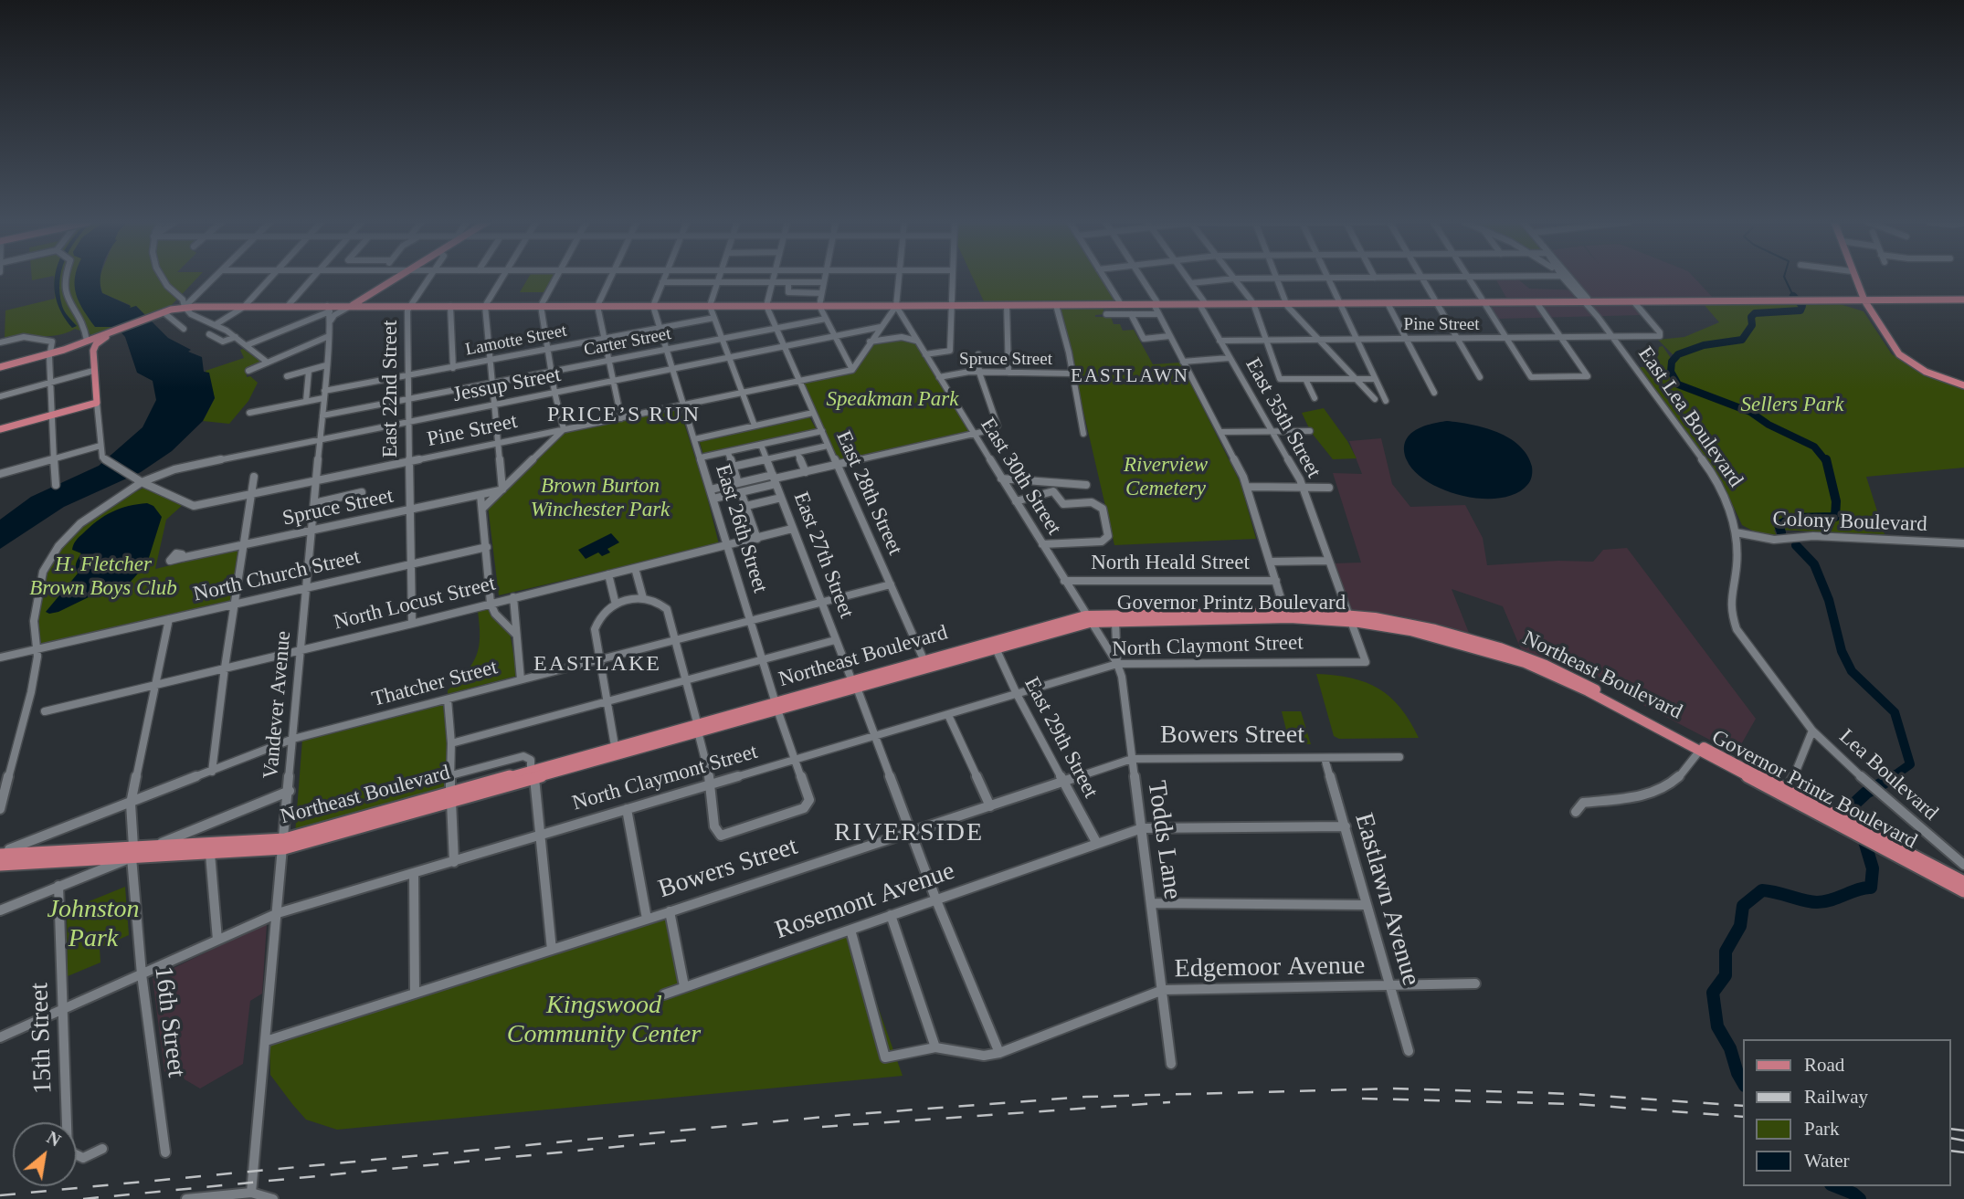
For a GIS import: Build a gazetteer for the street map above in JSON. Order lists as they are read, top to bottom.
{
  "streets": {
    "main road": ["Governor Printz Boulevard", "Northeast Boulevard"],
    "street": [
      "Pine Street",
      "Lamotte Street",
      "Carter Street",
      "Spruce Street",
      "Jessup Street",
      "East 22nd Street",
      "East Lea Boulevard",
      "East 35th Street",
      "East 30th Street",
      "East 28th Street",
      "Colony Boulevard",
      "East 26th Street",
      "East 27th Street",
      "North Heald Street",
      "North Church Street",
      "North Locust Street",
      "North Claymont Street",
      "Thatcher Street",
      "Vandever Avenue",
      "Bowers Street",
      "East 29th Street",
      "Lea Boulevard",
      "Todds Lane",
      "Eastlawn Avenue",
      "Rosemont Avenue",
      "Edgemoor Avenue",
      "16th Street",
      "15th Street"
    ]
  },
  "crossings": [
    ["Pine Street", "Jessup Street"],
    ["Pine Street", "East 22nd Street"],
    ["Pine Street", "East Lea Boulevard"],
    ["Pine Street", "East 35th Street"],
    ["Pine Street", "East 28th Street"],
    ["Pine Street", "East 26th Street"],
    ["Pine Street", "Vandever Avenue"],
    ["Lamotte Street", "East 22nd Street"],
    ["Lamotte Street", "East 26th Street"],
    ["Lamotte Street", "Vandever Avenue"],
    ["Carter Street", "East 22nd Street"],
    ["Carter Street", "East 28th Street"],
    ["Carter Street", "East 26th Street"],
    ["Carter Street", "Vandever Avenue"],
    ["Spruce Street", "East 22nd Street"],
    ["Spruce Street", "East 30th Street"],
    ["Spruce Street", "Vandever Avenue"],
    ["Jessup Street", "East 22nd Street"],
    ["Jessup Street", "East 30th Street"],
    ["Jessup Street", "East 28th Street"],
    ["Jessup Street", "East 26th Street"],
    ["Jessup Street", "North Church Street"],
    ["Jessup Street", "Vandever Avenue"],
    ["East 22nd Street", "North Church Street"],
    ["East 22nd Street", "North Locust Street"],
    ["East Lea Boulevard", "Colony Boulevard"],
    ["East Lea Boulevard", "Lea Boulevard"],
    ["East 35th Street", "Governor Printz Boulevard"],
    ["East 35th Street", "North Claymont Street"],
    ["East 35th Street", "Northeast Boulevard"],
    ["East 30th Street", "North Heald Street"],
    ["East 30th Street", "Governor Printz Boulevard"],
    ["East 30th Street", "North Claymont Street"],
    ["East 30th Street", "Northeast Boulevard"],
    ["East 30th Street", "Todds Lane"],
    ["East 28th Street", "Northeast Boulevard"],
    ["East 28th Street", "Thatcher Street"],
    ["East 26th Street", "North Locust Street"],
    ["East 26th Street", "North Claymont Street"],
    ["East 26th Street", "Northeast Boulevard"],
    ["East 26th Street", "Thatcher Street"],
    ["East 27th Street", "North Locust Street"],
    ["East 27th Street", "North Claymont Street"],
    ["East 27th Street", "Northeast Boulevard"],
    ["East 27th Street", "Thatcher Street"],
    ["East 27th Street", "Bowers Street"],
    ["East 27th Street", "Rosemont Avenue"],
    ["East 27th Street", "Edgemoor Avenue"],
    ["North Church Street", "Vandever Avenue"],
    ["North Church Street", "16th Street"],
    ["North Locust Street", "Vandever Avenue"],
    ["North Locust Street", "16th Street"],
    ["Governor Printz Boulevard", "Northeast Boulevard"],
    ["Governor Printz Boulevard", "Lea Boulevard"],
    ["Governor Printz Boulevard", "Todds Lane"],
    ["North Claymont Street", "Vandever Avenue"],
    ["North Claymont Street", "East 29th Street"],
    ["North Claymont Street", "Todds Lane"],
    ["North Claymont Street", "16th Street"],
    ["North Claymont Street", "15th Street"],
    ["Northeast Boulevard", "Thatcher Street"],
    ["Northeast Boulevard", "Vandever Avenue"],
    ["Northeast Boulevard", "East 29th Street"],
    ["Northeast Boulevard", "16th Street"],
    ["Thatcher Street", "Vandever Avenue"],
    ["Thatcher Street", "16th Street"],
    ["Vandever Avenue", "Bowers Street"],
    ["Bowers Street", "East 29th Street"],
    ["Bowers Street", "Todds Lane"],
    ["Bowers Street", "Eastlawn Avenue"],
    ["East 29th Street", "Rosemont Avenue"],
    ["Todds Lane", "Rosemont Avenue"],
    ["Todds Lane", "Edgemoor Avenue"],
    ["Eastlawn Avenue", "Rosemont Avenue"],
    ["Eastlawn Avenue", "Edgemoor Avenue"]
  ],
  "districts": [
    "EASTLAWN",
    "PRICE’S RUN",
    "EASTLAKE",
    "RIVERSIDE"
  ],
  "parks": [
    "Speakman Park",
    "Sellers Park",
    "Riverview Cemetery",
    "Brown Burton Winchester Park",
    "H. Fletcher Brown Boys Club",
    "Johnston Park",
    "Kingswood Community Center"
  ],
  "legend": [
    "Road",
    "Railway",
    "Park",
    "Water"
  ],
  "north": "top right"
}
